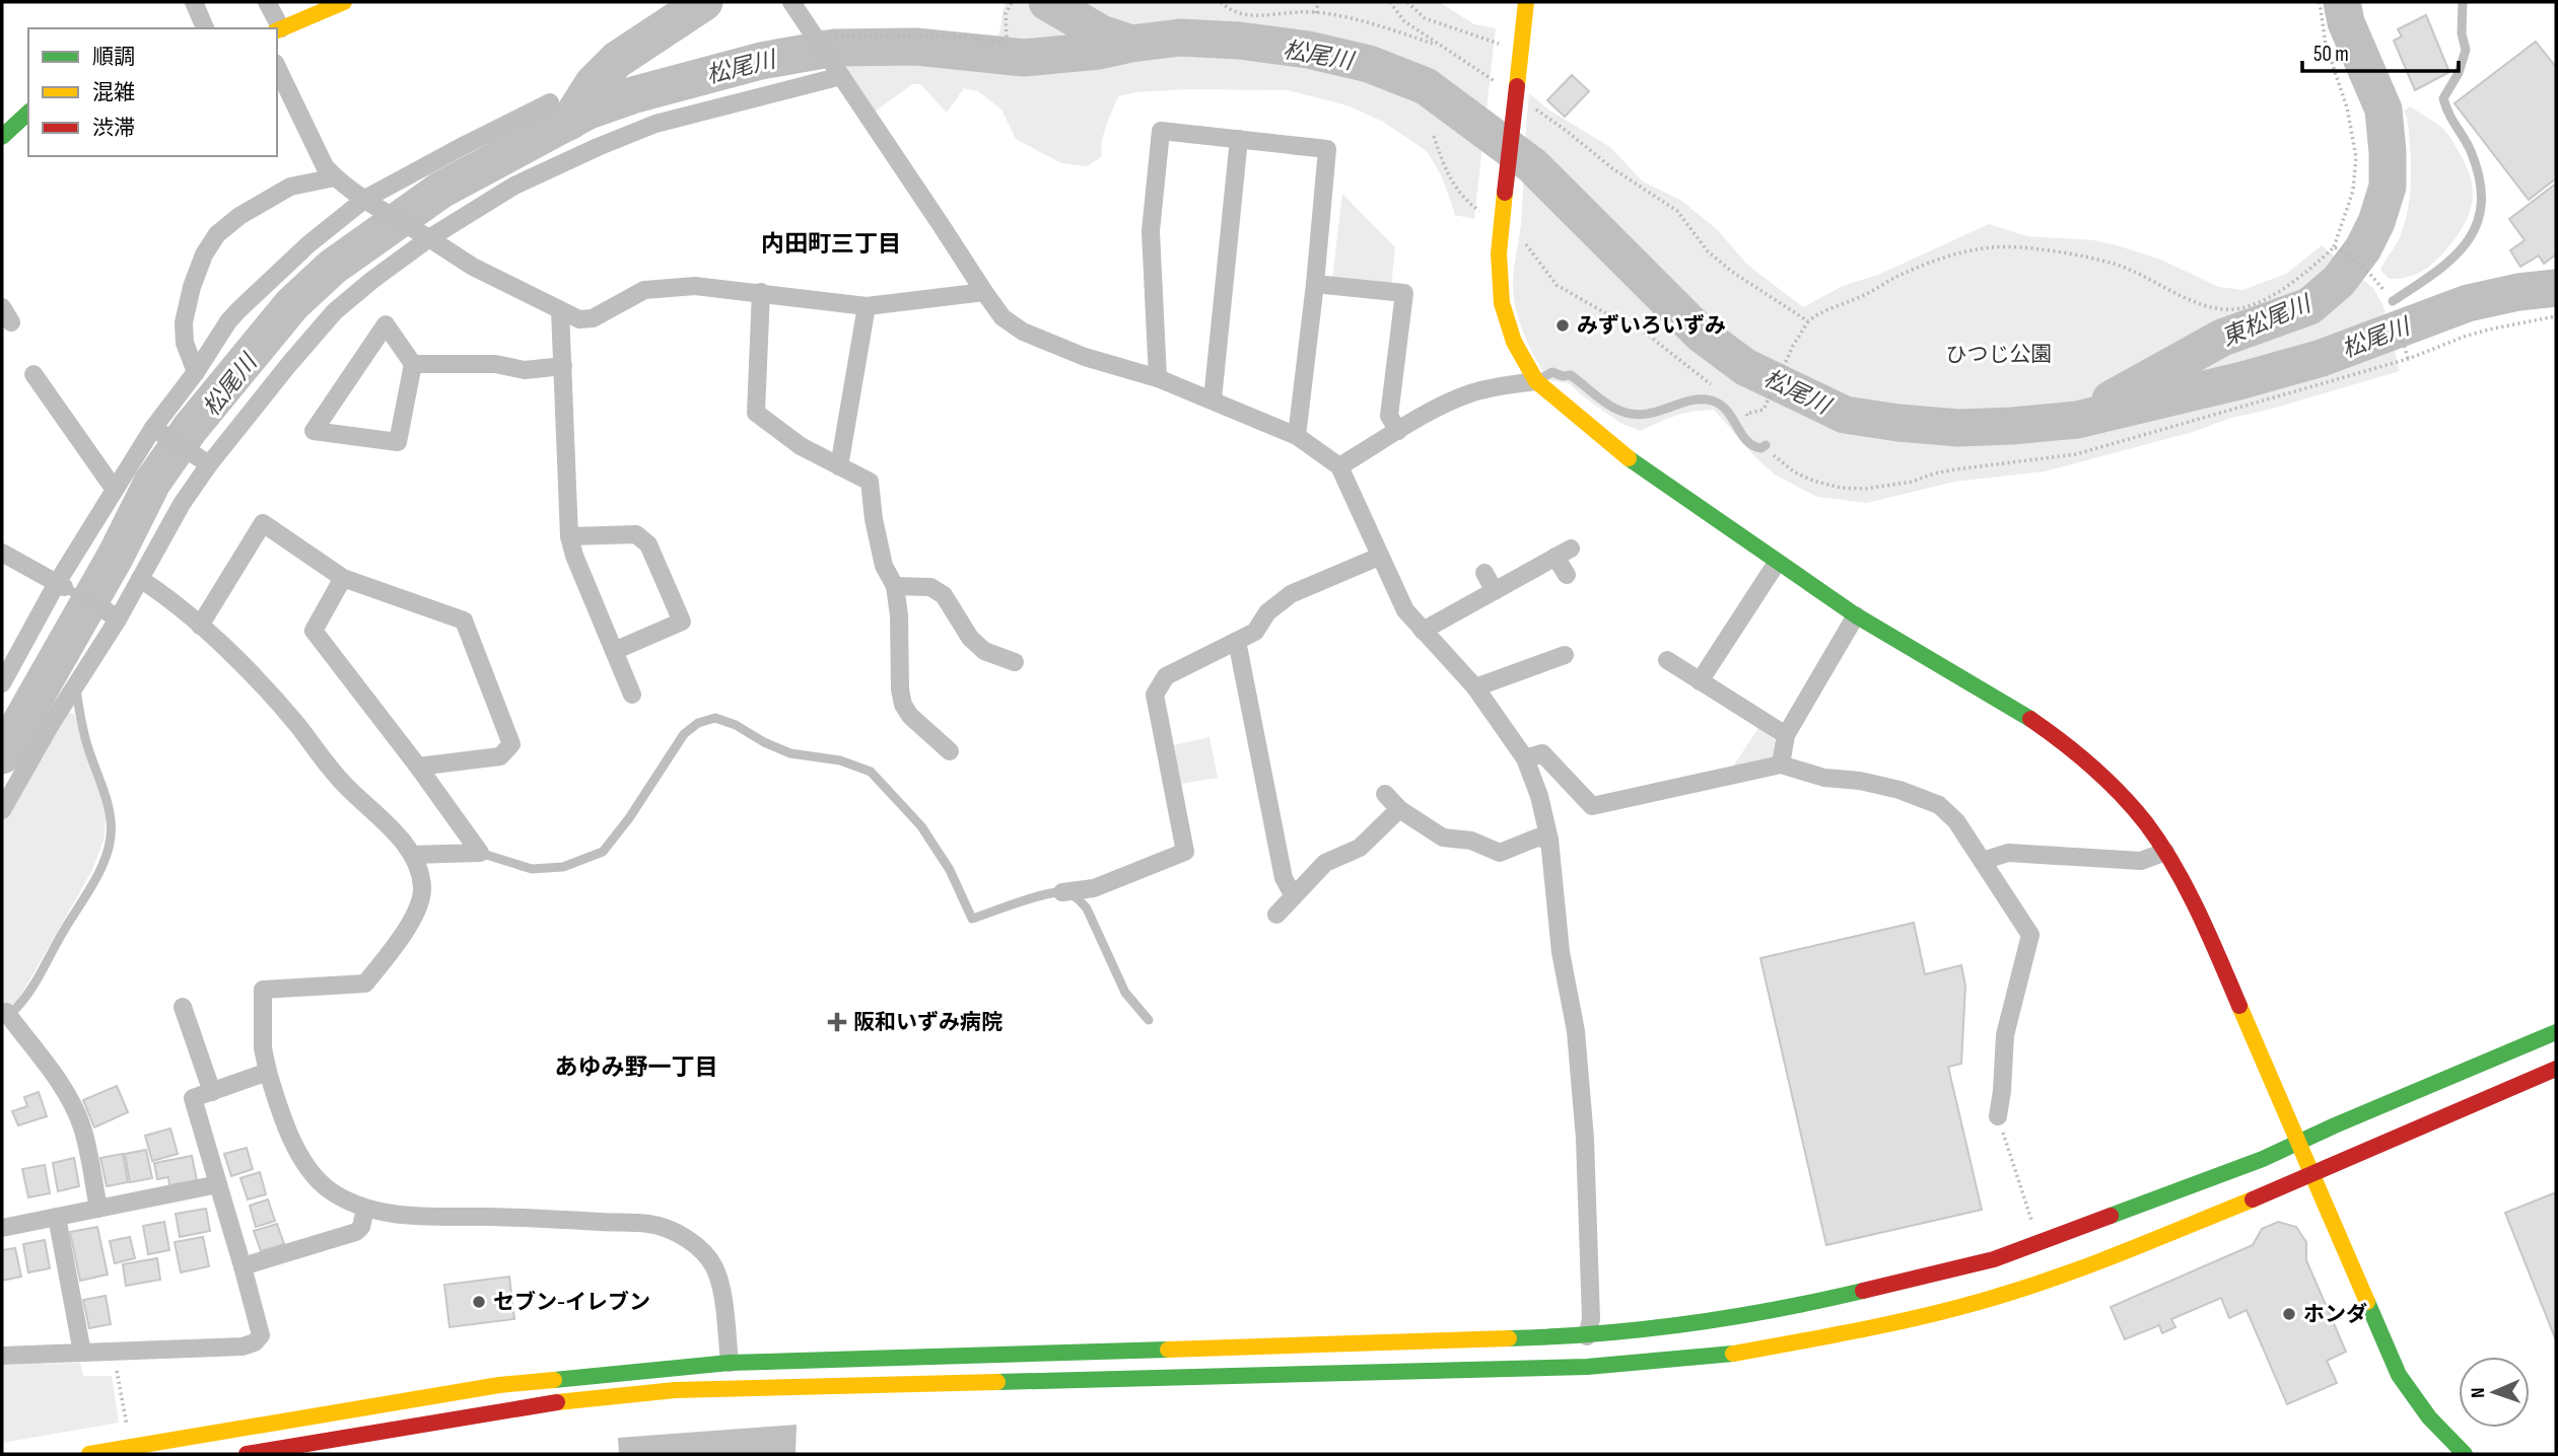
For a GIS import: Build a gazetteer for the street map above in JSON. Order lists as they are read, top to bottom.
{
  "districts": ["内田町三丁目", "あゆみ野一丁目"],
  "water": ["松尾川", "東松尾川"],
  "parks": ["ひつじ公園"],
  "places": {
    "other": ["みずいろいずみ", "セブン-イレブン", "ホンダ"],
    "health": ["阪和いずみ病院"]
  },
  "legend": ["順調", "混雑", "渋滞"],
  "scale_bar": "50 m",
  "north": "left"
}
